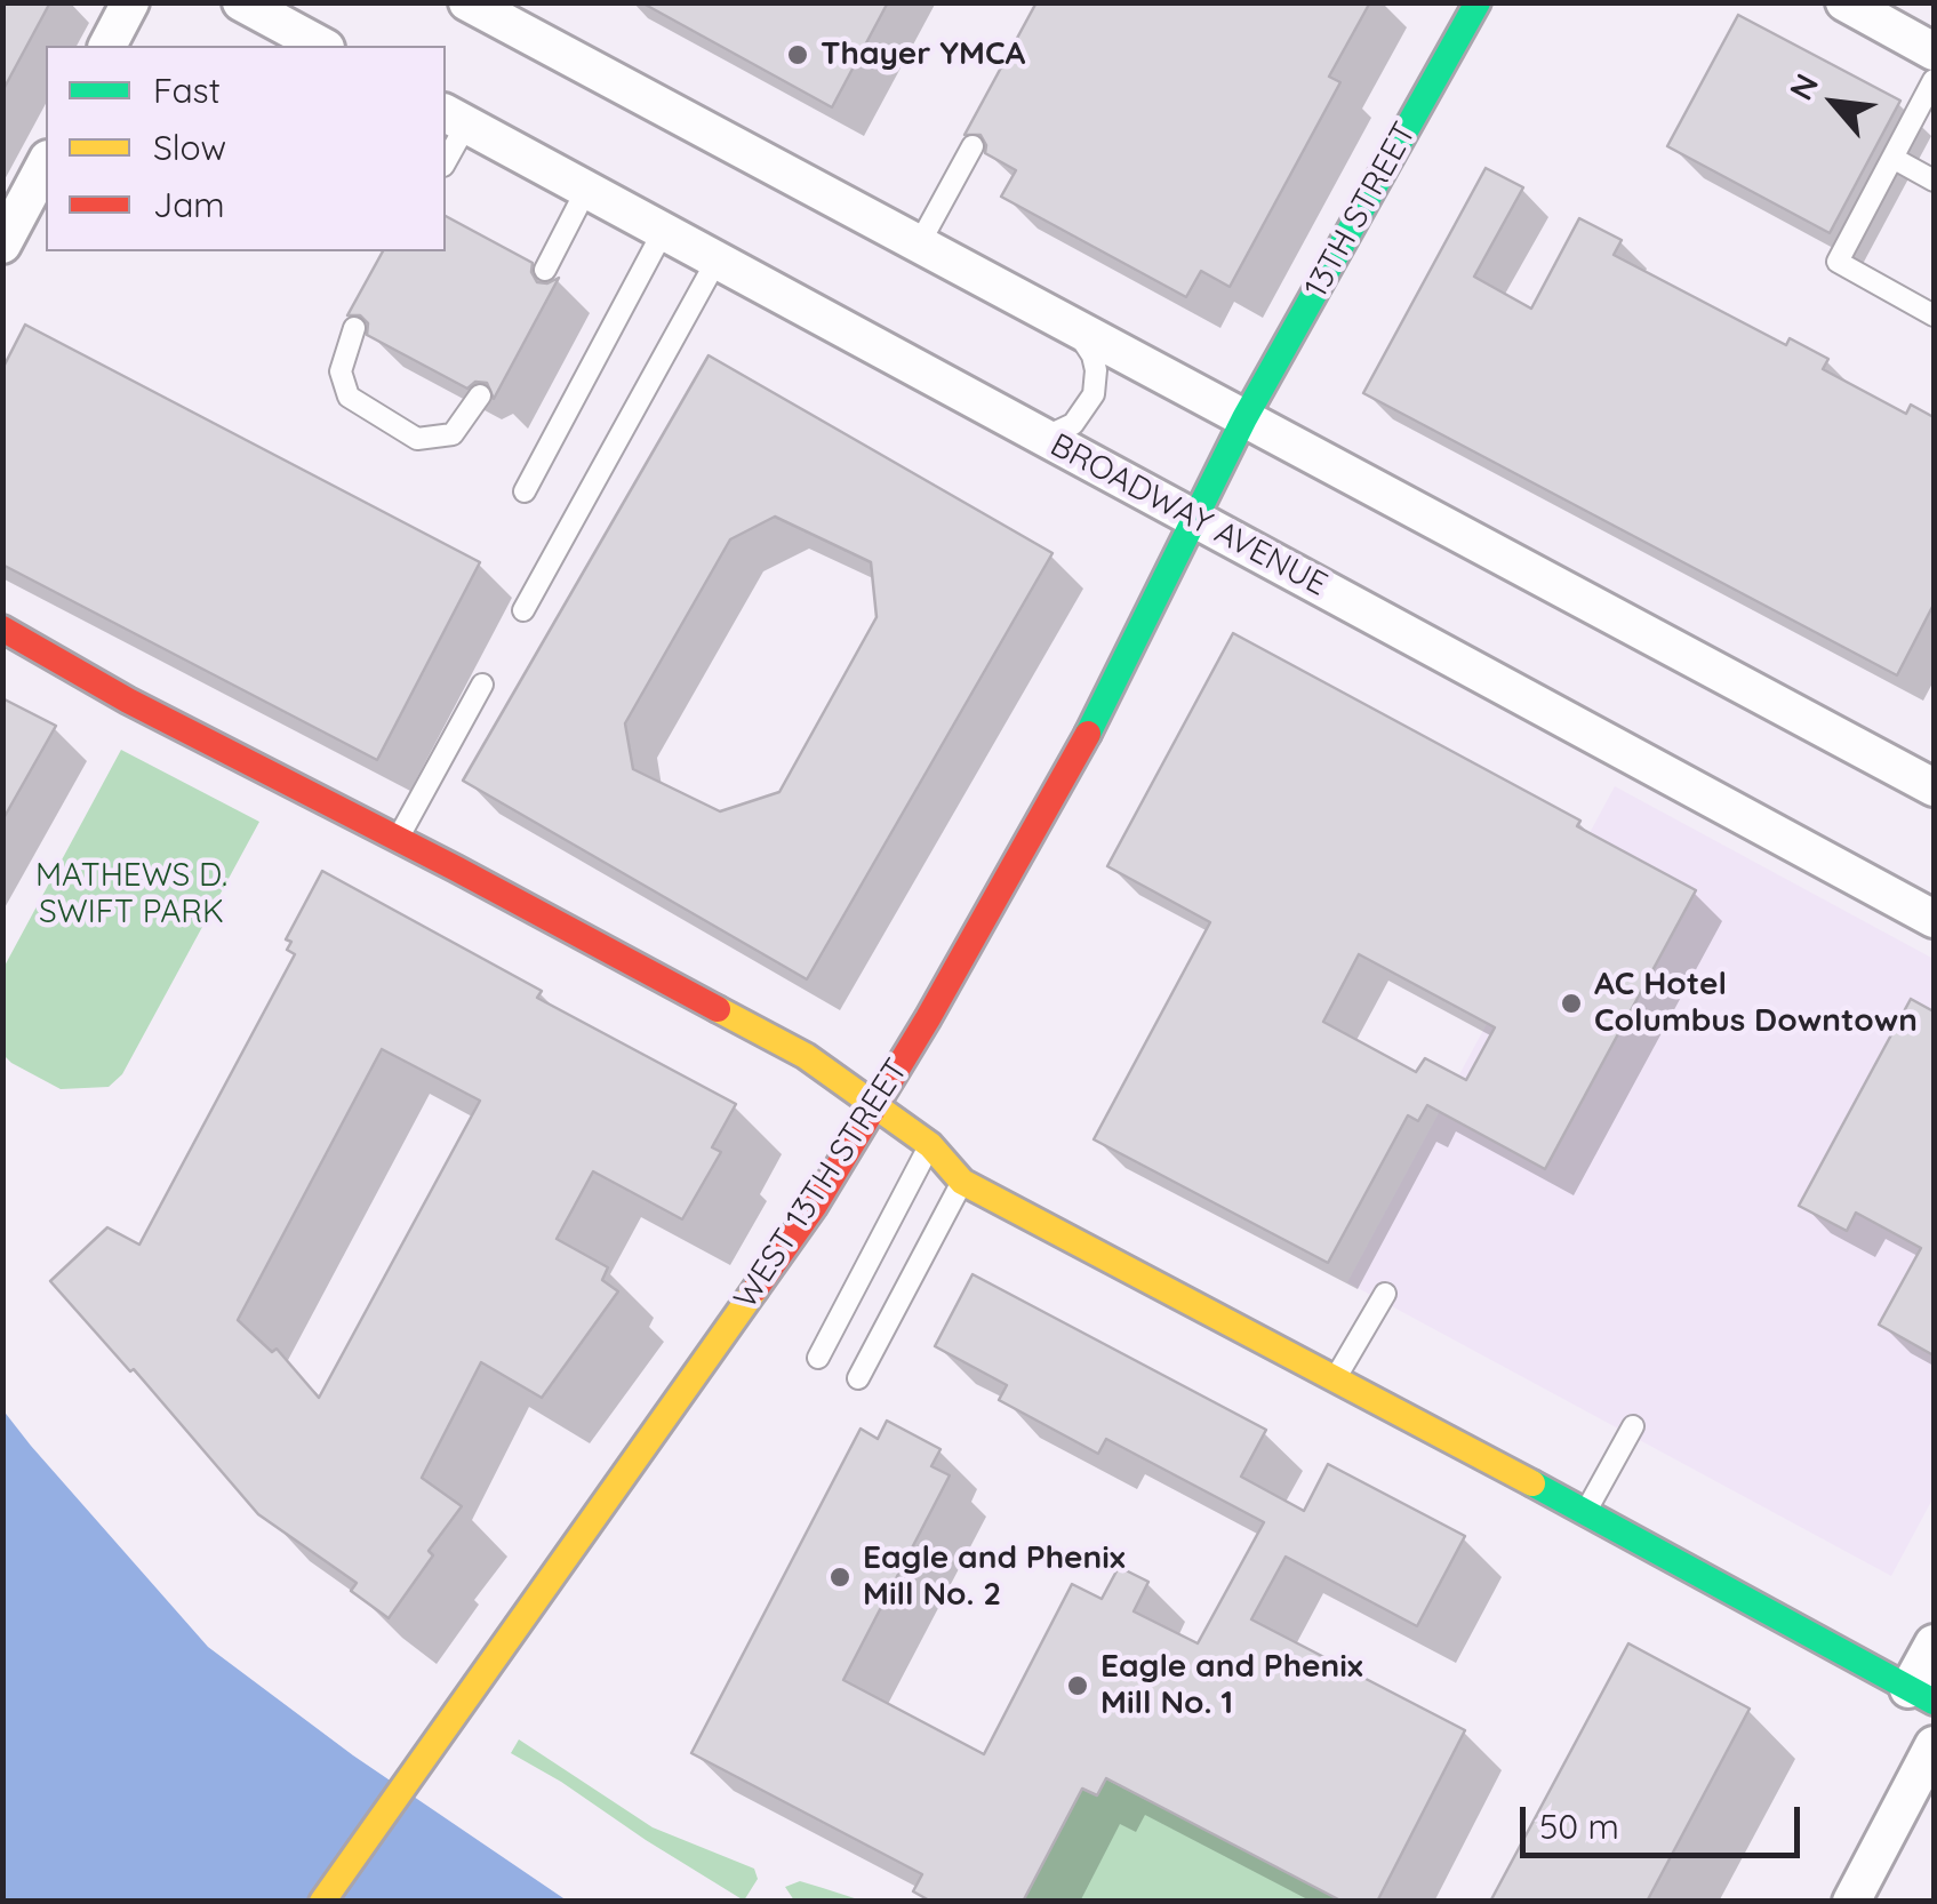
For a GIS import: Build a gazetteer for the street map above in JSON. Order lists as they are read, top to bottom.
{
  "streets": {
    "main road": ["13TH STREET", "WEST 13TH STREET"],
    "street": ["BROADWAY AVENUE"]
  },
  "crossings": [
    ["13TH STREET", "WEST 13TH STREET"],
    ["BROADWAY AVENUE", "WEST 13TH STREET"]
  ],
  "parks": ["MATHEWS D. SWIFT PARK"],
  "places": [
    "Thayer YMCA",
    "AC Hotel Columbus Downtown",
    "Eagle and Phenix Mill No. 2",
    "Eagle and Phenix Mill No. 1"
  ],
  "legend": ["Fast", "Slow", "Jam"],
  "scale_bar": "50 m",
  "north": "top left"
}
